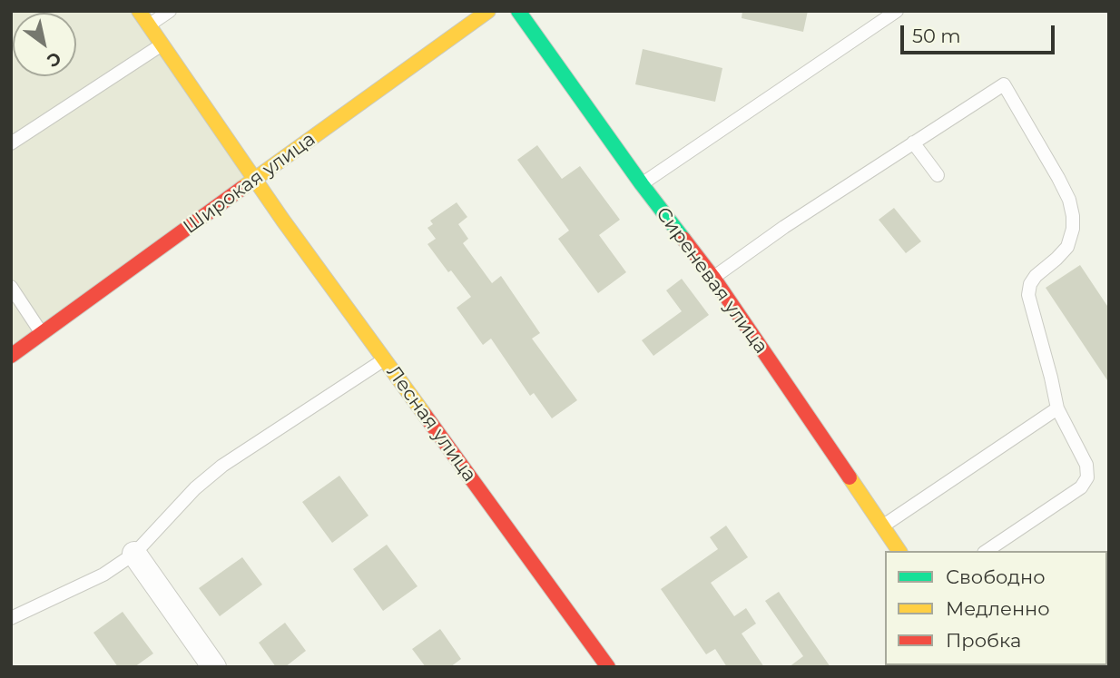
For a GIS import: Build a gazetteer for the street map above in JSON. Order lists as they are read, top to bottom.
{
  "streets": {
    "street": ["Широкая улица", "Сиреневая улица", "Лесная улица"]
  },
  "crossings": [
    ["Широкая улица", "Лесная улица"]
  ],
  "legend": ["Свободно", "Медленно", "Пробка"],
  "scale_bar": "50 m",
  "north": "bottom right"
}
